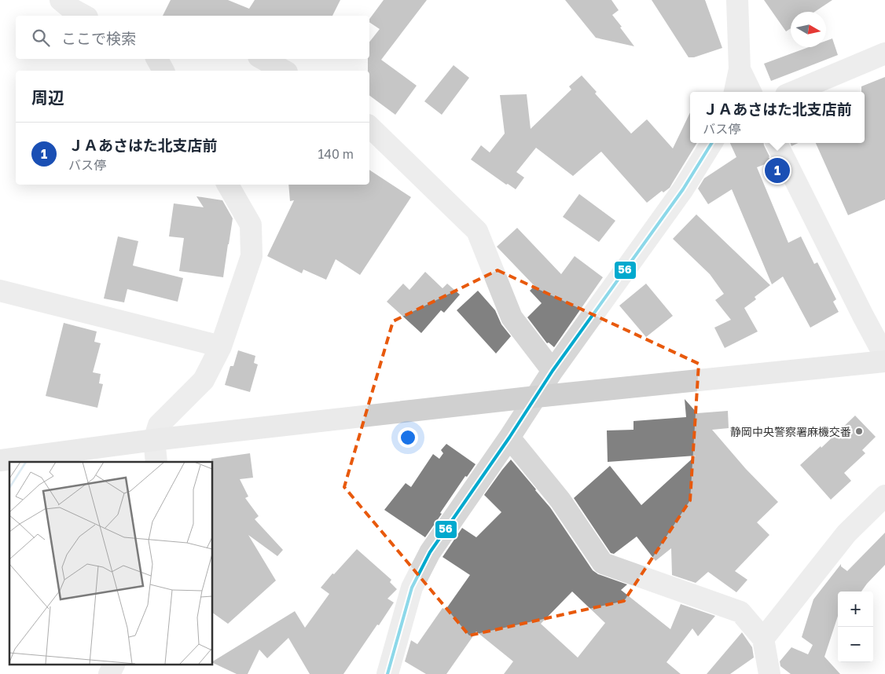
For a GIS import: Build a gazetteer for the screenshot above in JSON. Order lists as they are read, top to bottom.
{
  "places": ["静岡中央警察署麻機交番"],
  "lines": ["transit line 56"],
  "north": "right",
  "page": {
    "search": "ここで検索",
    "heading": "周辺",
    "popup": ["ＪＡあさはた北支店前", "バス停"],
    "list": [
      {
        "mark": "1",
        "name": "ＪＡあさはた北支店前",
        "note": "バス停",
        "value": "140 m"
      }
    ],
    "pins": "1",
    "map_buttons": ["+", "−"]
  }
}
